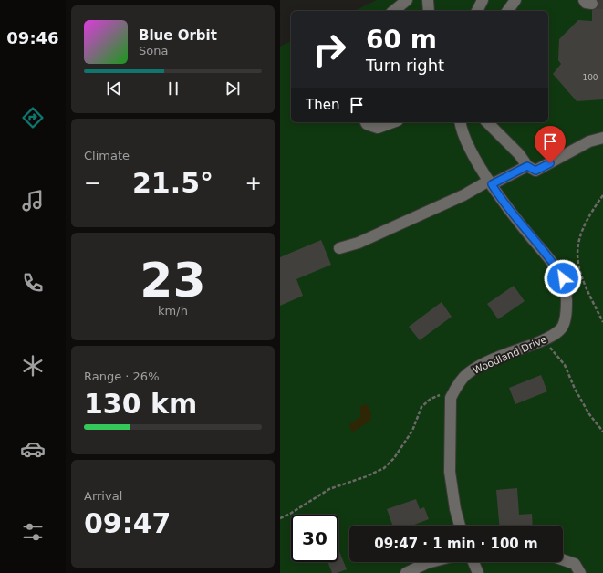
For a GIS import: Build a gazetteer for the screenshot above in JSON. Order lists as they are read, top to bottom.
{
  "streets": {
    "street": ["Woodland Drive"]
  },
  "house_numbers": ["100"],
  "page": {
    "tabs": "09:46",
    "turn": ["60 m", "Turn right"],
    "song": ["Blue Orbit", "Sona"],
    "then": "Then",
    "tile": [
      "Climate",
      ["23", "km/h"],
      ["Range · 26%", "130 km"],
      ["Arrival", "09:47"]
    ],
    "heat": ["−", "21.5°", "+"],
    "limit": "30",
    "trip": "09:47 · 1 min · 100 m"
  }
}
